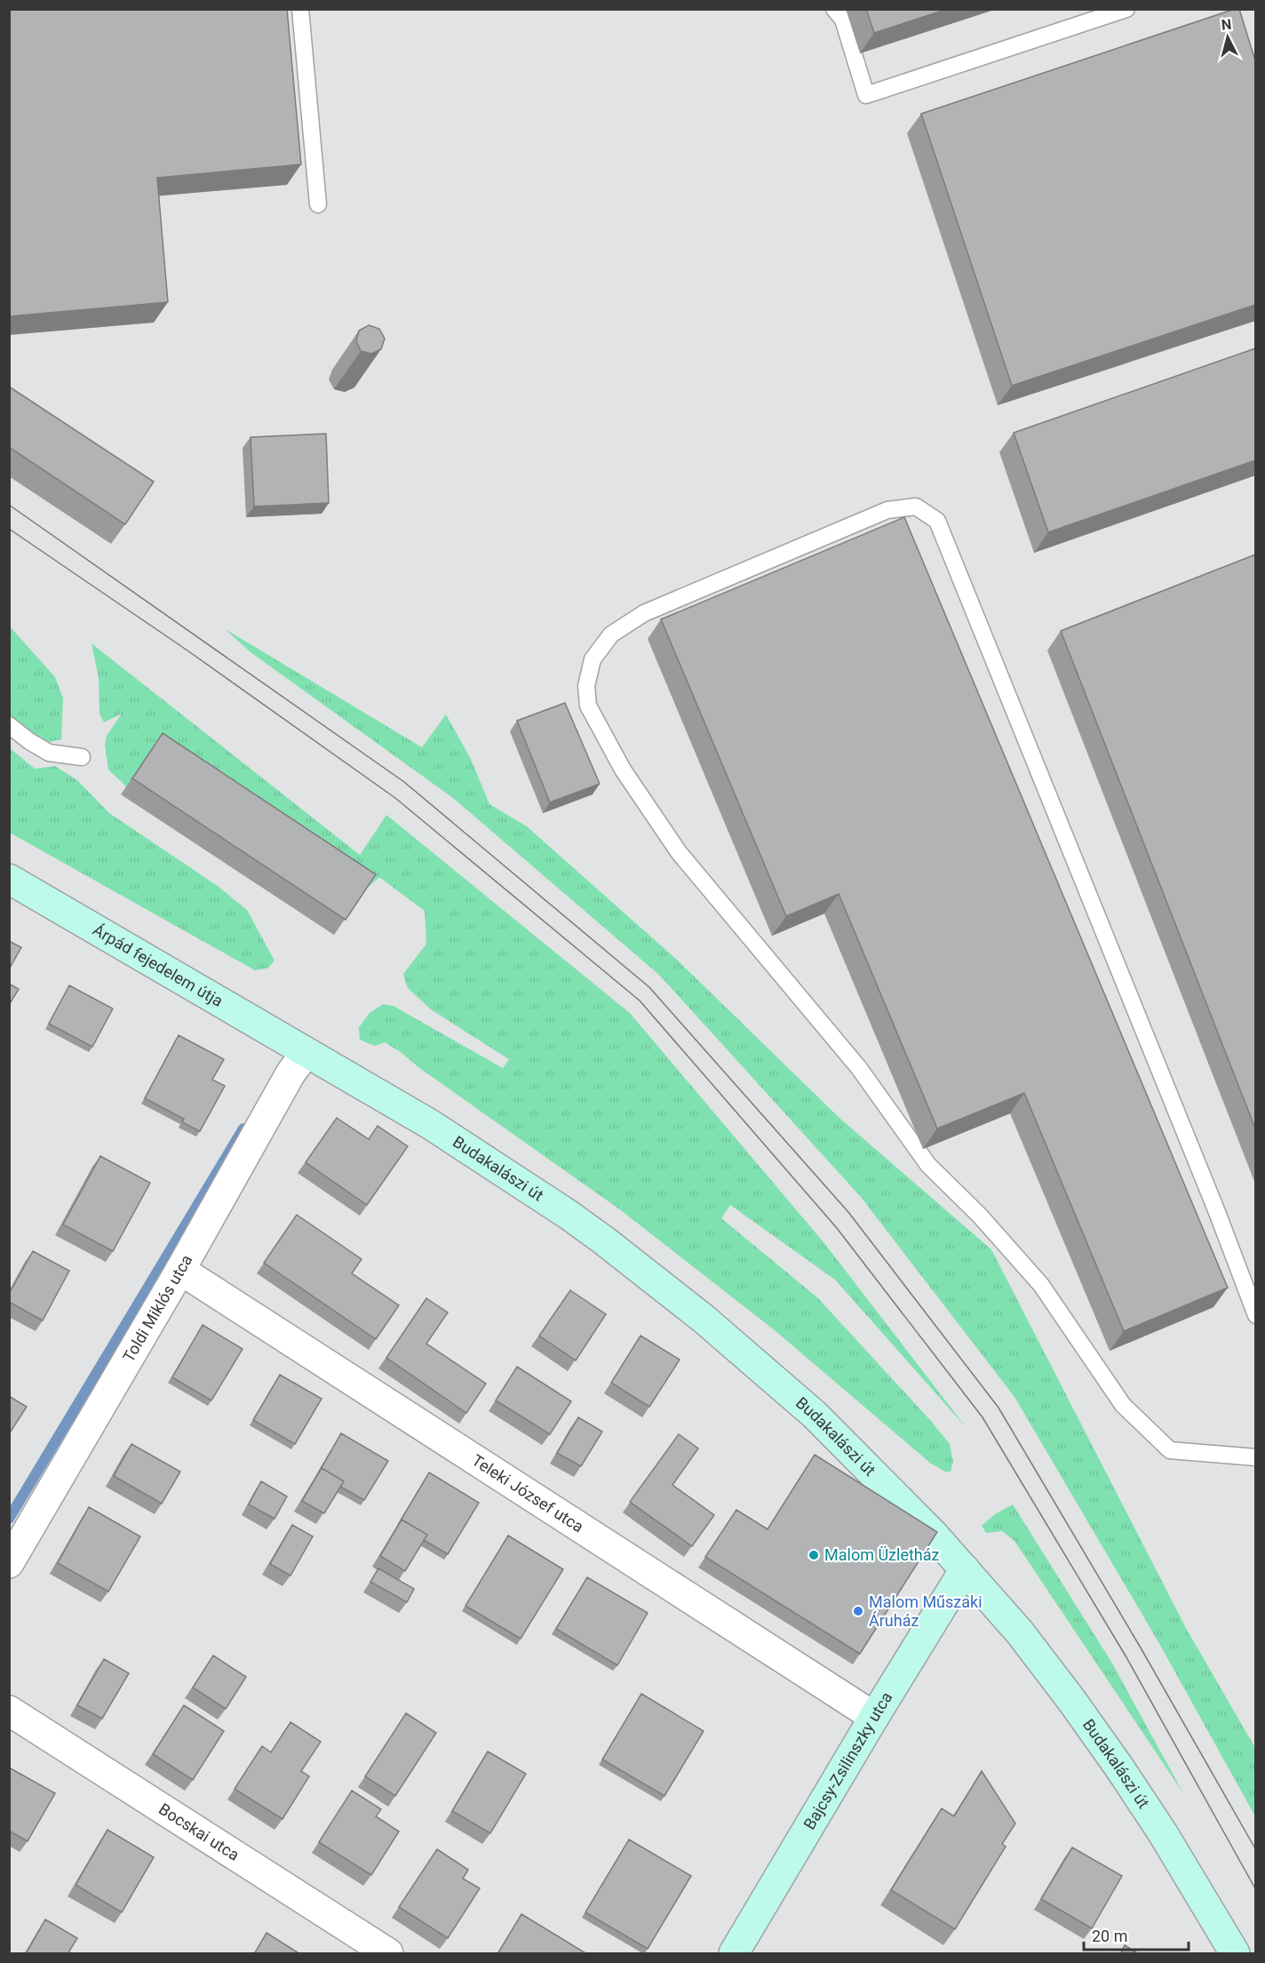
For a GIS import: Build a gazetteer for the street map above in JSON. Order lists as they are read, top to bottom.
{
  "streets": {
    "main road": ["Árpád fejedelem útja", "Budakalászi út", "Bajcsy-Zsilinszky utca"],
    "street": ["Toldi Miklós utca", "Teleki József utca", "Bocskai utca"]
  },
  "crossings": [
    ["Árpád fejedelem útja", "Budakalászi út"],
    ["Árpád fejedelem útja", "Toldi Miklós utca"],
    ["Budakalászi út", "Toldi Miklós utca"],
    ["Budakalászi út", "Bajcsy-Zsilinszky utca"],
    ["Toldi Miklós utca", "Teleki József utca"],
    ["Teleki József utca", "Bajcsy-Zsilinszky utca"]
  ],
  "places": ["Malom Üzletház", "Malom Műszaki Áruház"],
  "scale_bar": "20 m",
  "north": "top"
}
